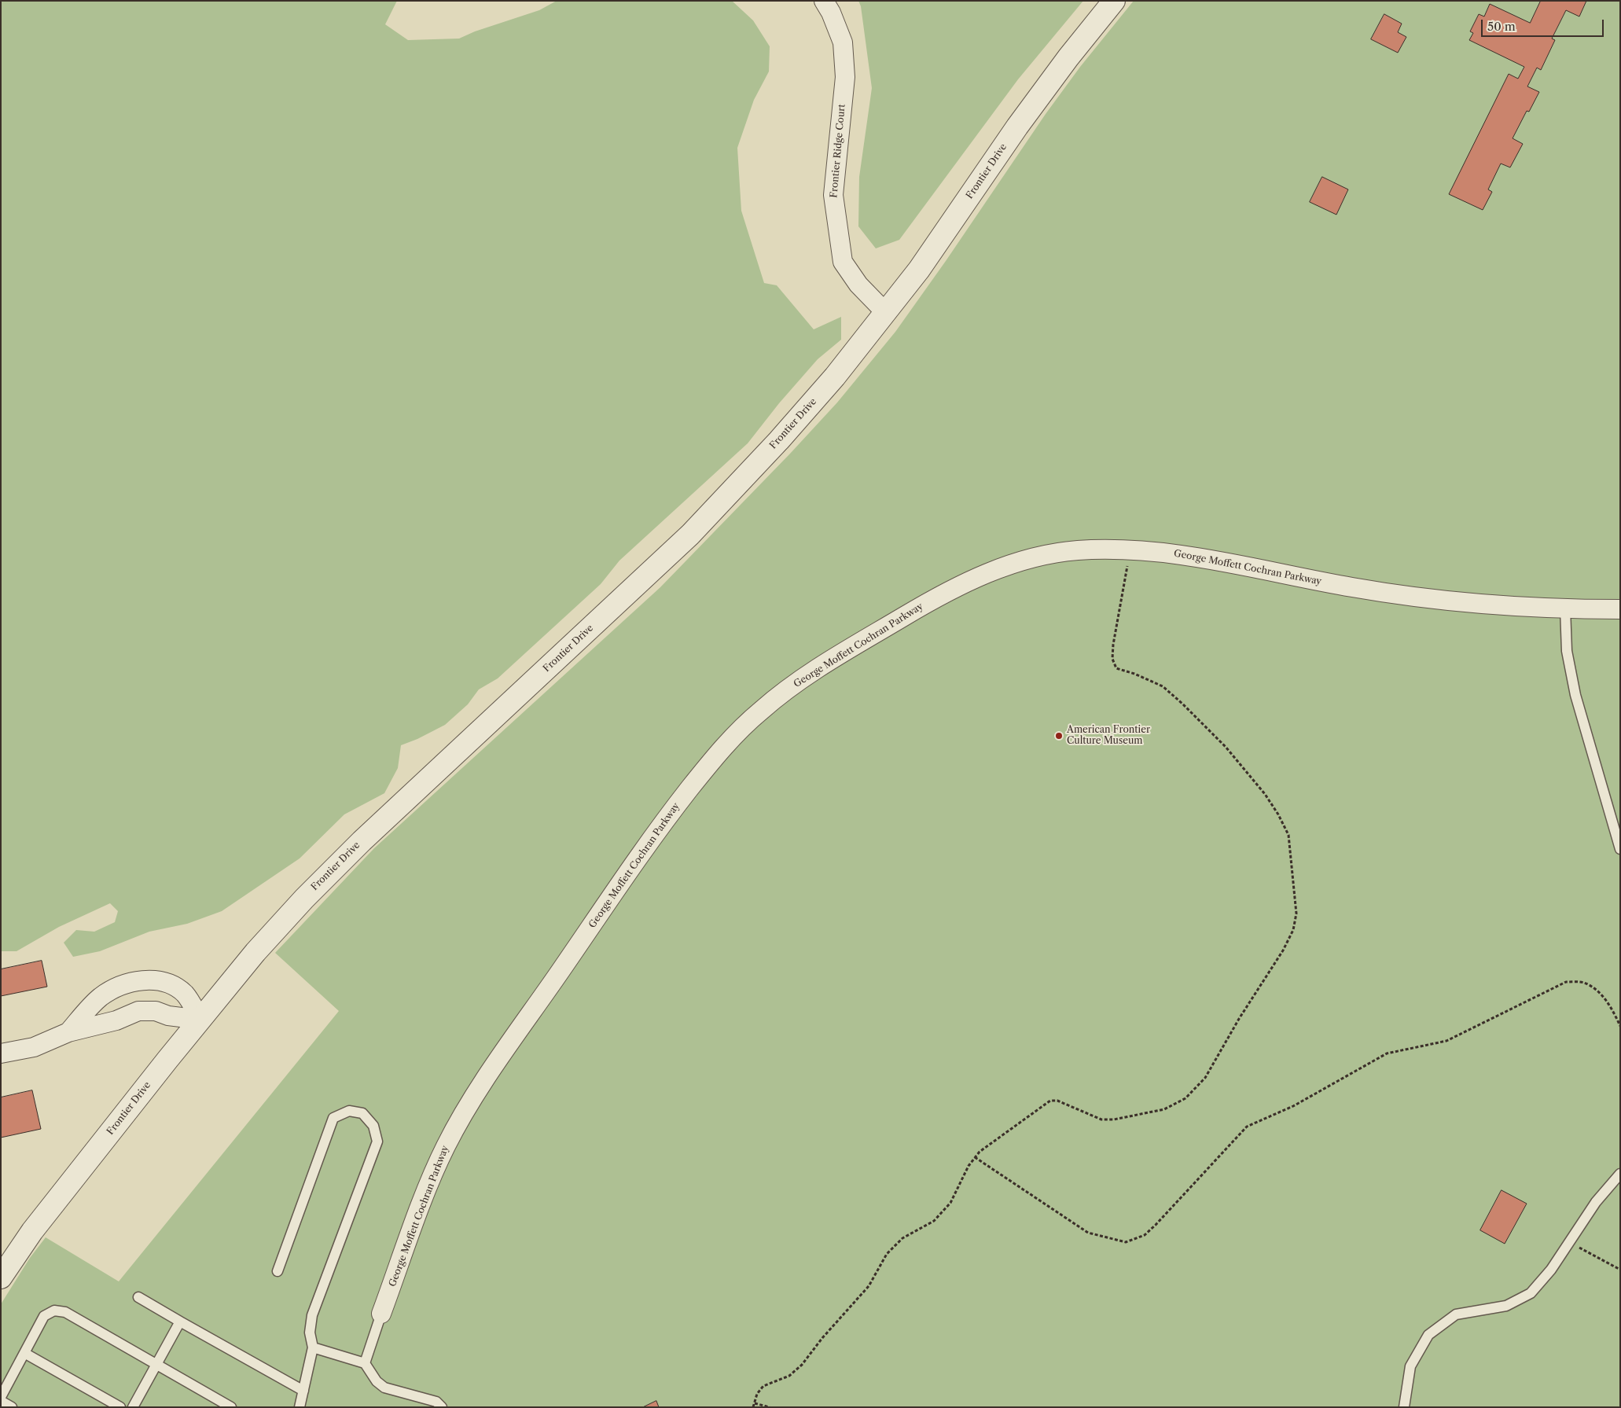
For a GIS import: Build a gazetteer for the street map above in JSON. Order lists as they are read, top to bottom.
{
  "streets": {
    "street": ["Frontier Ridge Court", "Frontier Drive", "George Moffett Cochran Parkway"]
  },
  "crossings": [
    ["Frontier Ridge Court", "Frontier Drive"]
  ],
  "places": ["American Frontier Culture Museum"],
  "scale_bar": "50 m"
}
